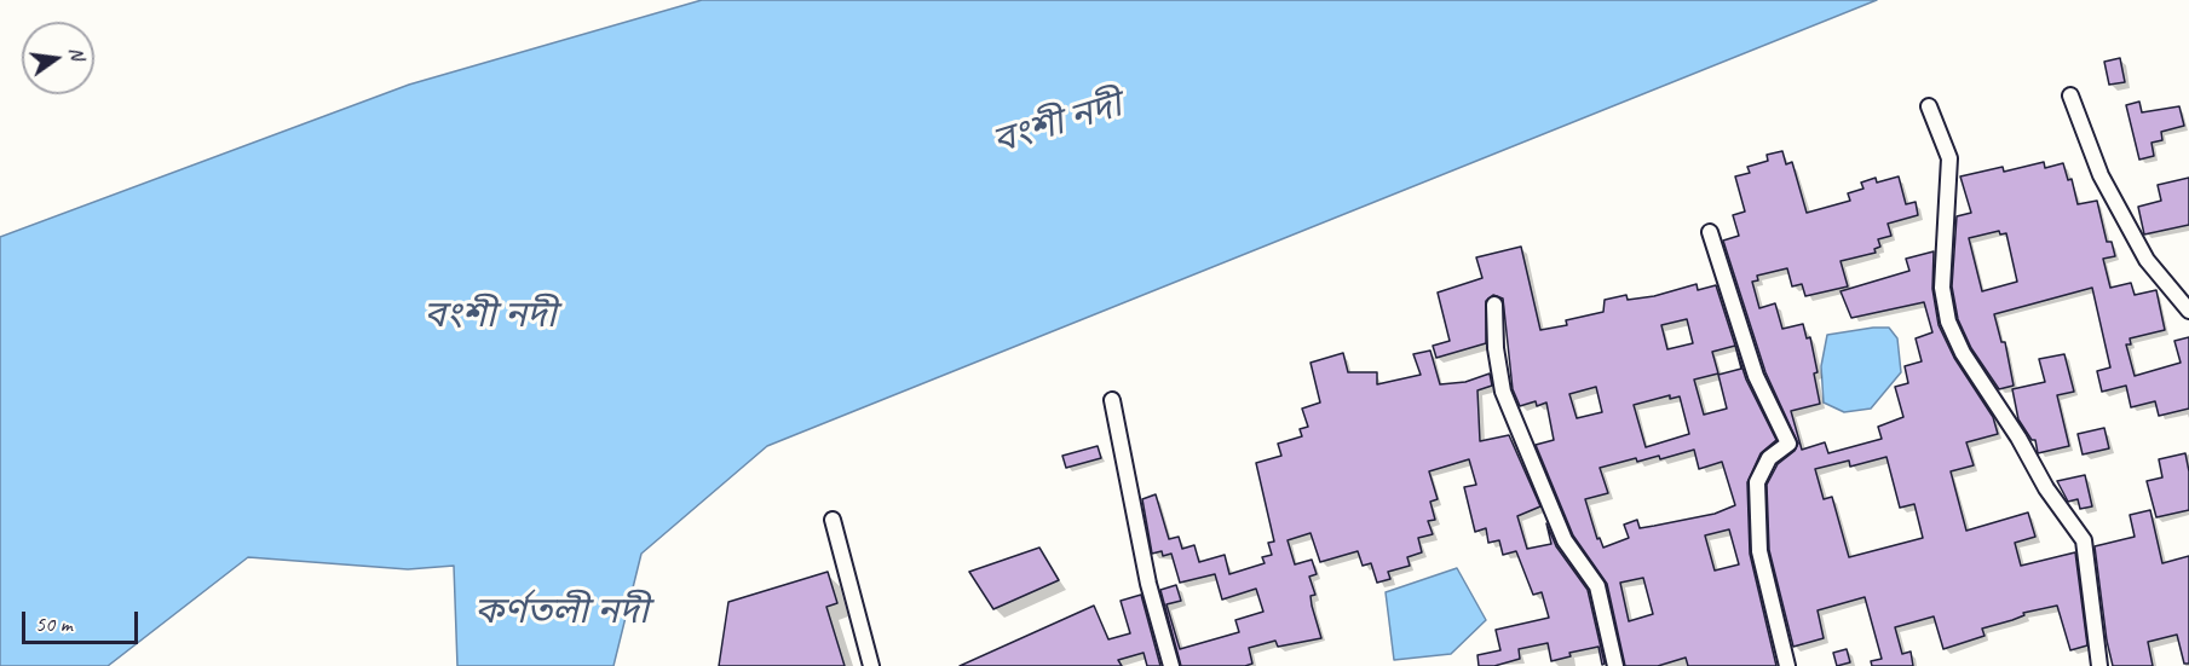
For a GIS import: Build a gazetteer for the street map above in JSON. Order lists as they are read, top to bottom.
{
  "water": ["বংশী নদী", "কর্ণতলী নদী"],
  "scale_bar": "50 m",
  "north": "right"
}
